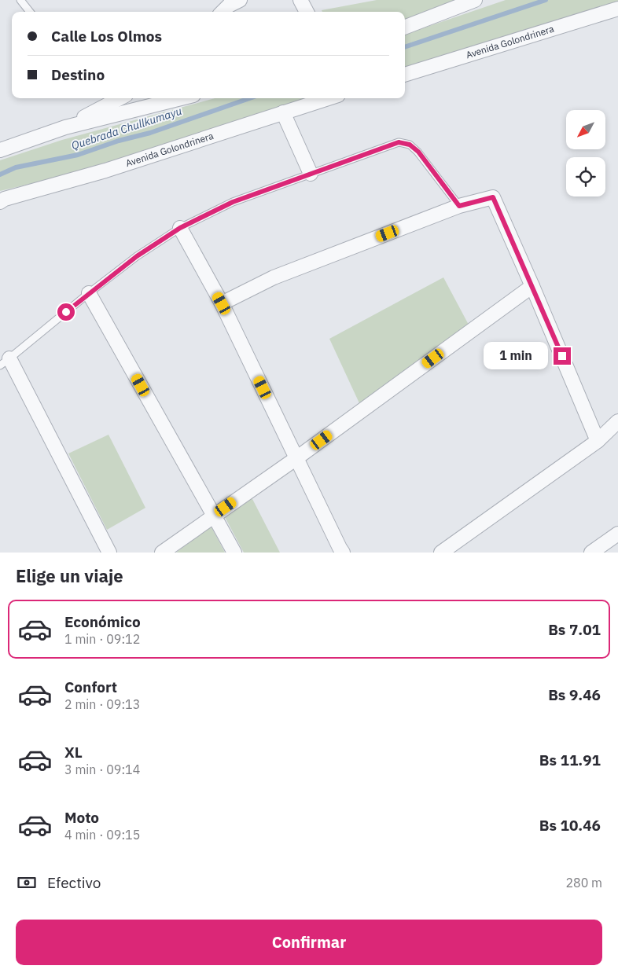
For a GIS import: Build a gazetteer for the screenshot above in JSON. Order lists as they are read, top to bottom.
{
  "streets": {
    "street": ["Avenida Golondrinera"]
  },
  "water": ["Quebrada Chullkumayu"],
  "north": "bottom left",
  "page": {
    "banner": ["Calle Los Olmos", "Destino"],
    "bubble": "1 min",
    "heading": "Elige un viaje",
    "list": [
      {
        "name": "Económico",
        "note": "1 min · 09:12",
        "value": "Bs 7.01"
      },
      {
        "name": "Confort",
        "note": "2 min · 09:13",
        "value": "Bs 9.46"
      },
      {
        "name": "XL",
        "note": "3 min · 09:14",
        "value": "Bs 11.91"
      },
      {
        "name": "Moto",
        "note": "4 min · 09:15",
        "value": "Bs 10.46"
      }
    ],
    "pay": ["Efectivo", "280 m"],
    "buttons": "Confirmar"
  }
}
